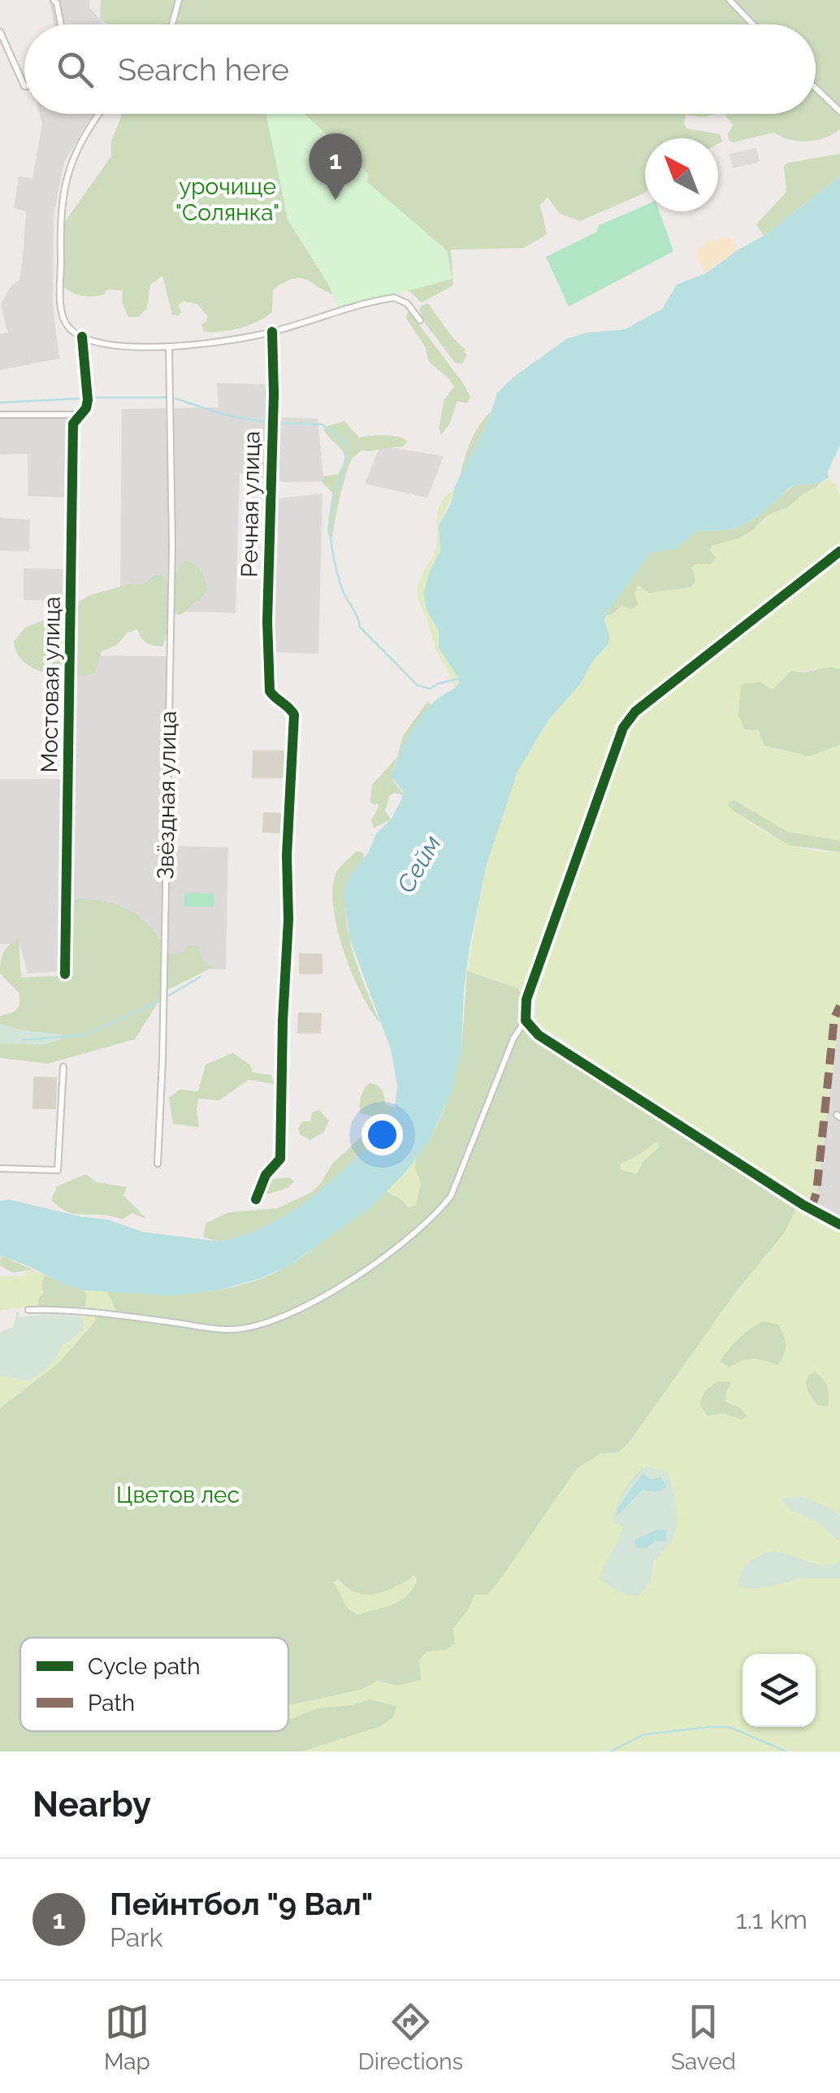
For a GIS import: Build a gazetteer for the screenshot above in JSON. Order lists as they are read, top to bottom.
{
  "streets": {
    "street": ["Речная улица", "Мостовая улица", "Звёздная улица"]
  },
  "water": ["Сейм"],
  "parks": ["урочище \"Солянка\"", "Цветов лес"],
  "legend": ["Cycle path", "Path"],
  "north": "top left",
  "page": {
    "search": "Search here",
    "pins": "1",
    "heading": "Nearby",
    "list": [
      {
        "mark": "1",
        "name": "Пейнтбол \"9 Вал\"",
        "note": "Park",
        "value": "1.1 km"
      }
    ],
    "nav": ["Map", "Directions", "Saved"]
  }
}
